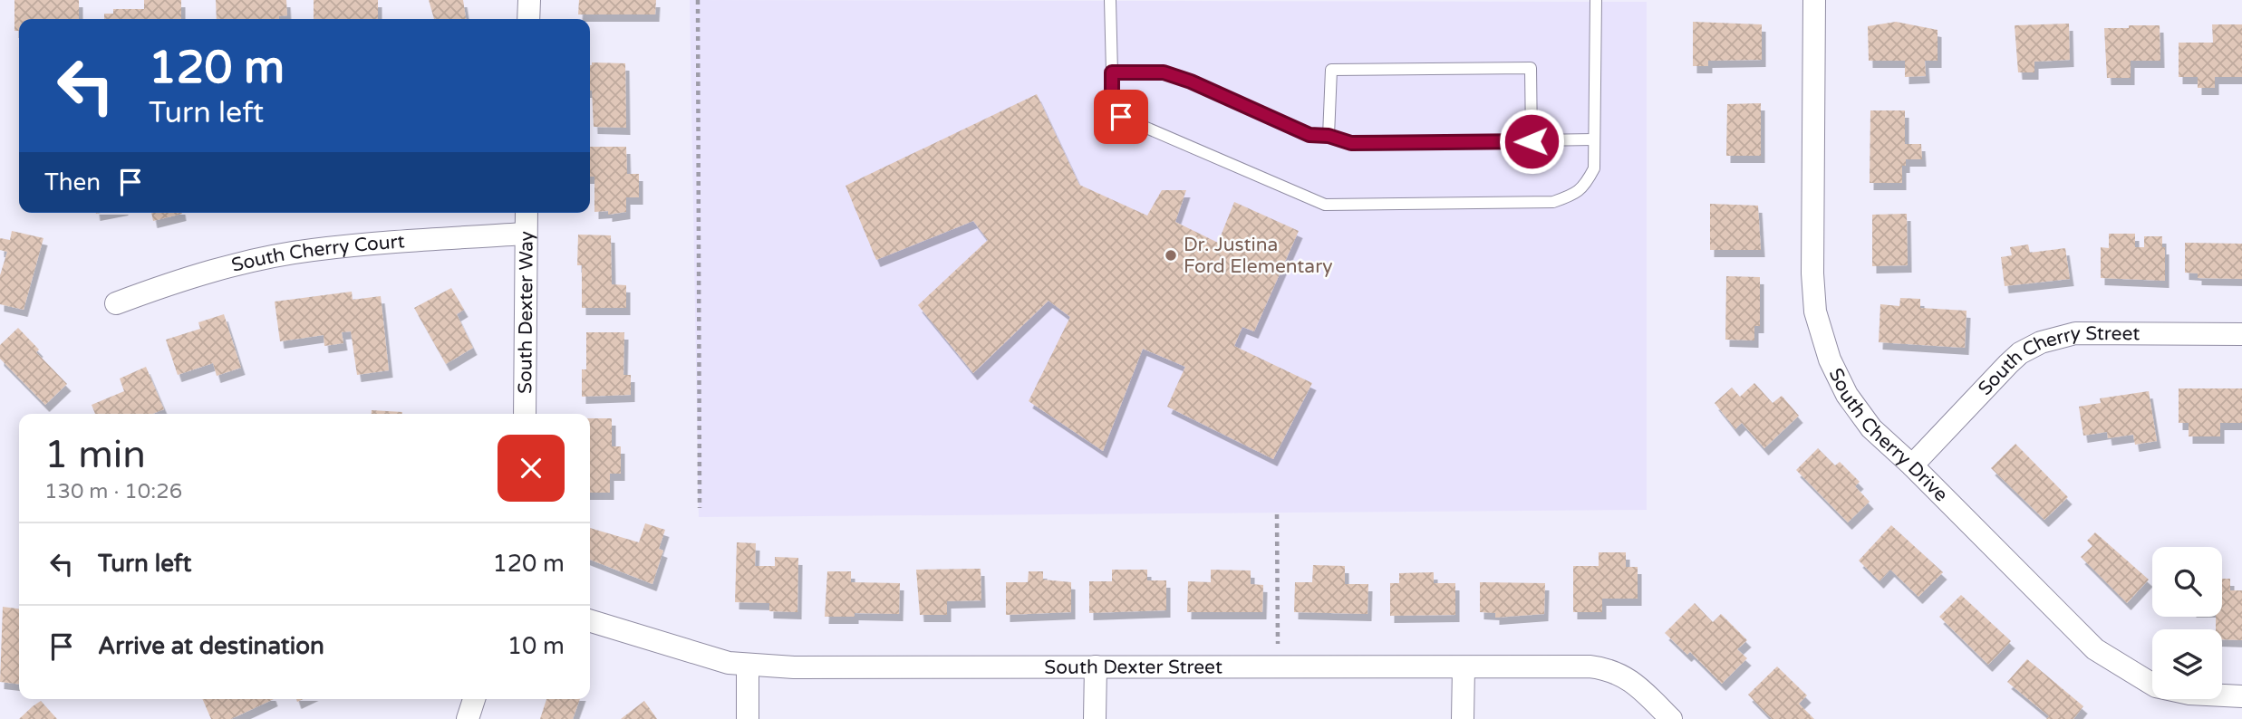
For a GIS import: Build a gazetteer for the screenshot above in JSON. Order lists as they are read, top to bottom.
{
  "streets": {
    "street": [
      "South Cherry Court",
      "South Dexter Way",
      "South Cherry Street",
      "South Cherry Drive",
      "South Dexter Street"
    ]
  },
  "crossings": [
    ["South Cherry Court", "South Dexter Way"],
    ["South Cherry Street", "South Cherry Drive"]
  ],
  "places": ["Dr. Justina Ford Elementary"],
  "page": {
    "turn": ["120 m", "Turn left"],
    "then": "Then",
    "heading": ["1 min", "130 m · 10:26"],
    "list": [
      {
        "name": "Turn left",
        "value": "120 m"
      },
      {
        "name": "Arrive at destination",
        "value": "10 m"
      }
    ]
  }
}
